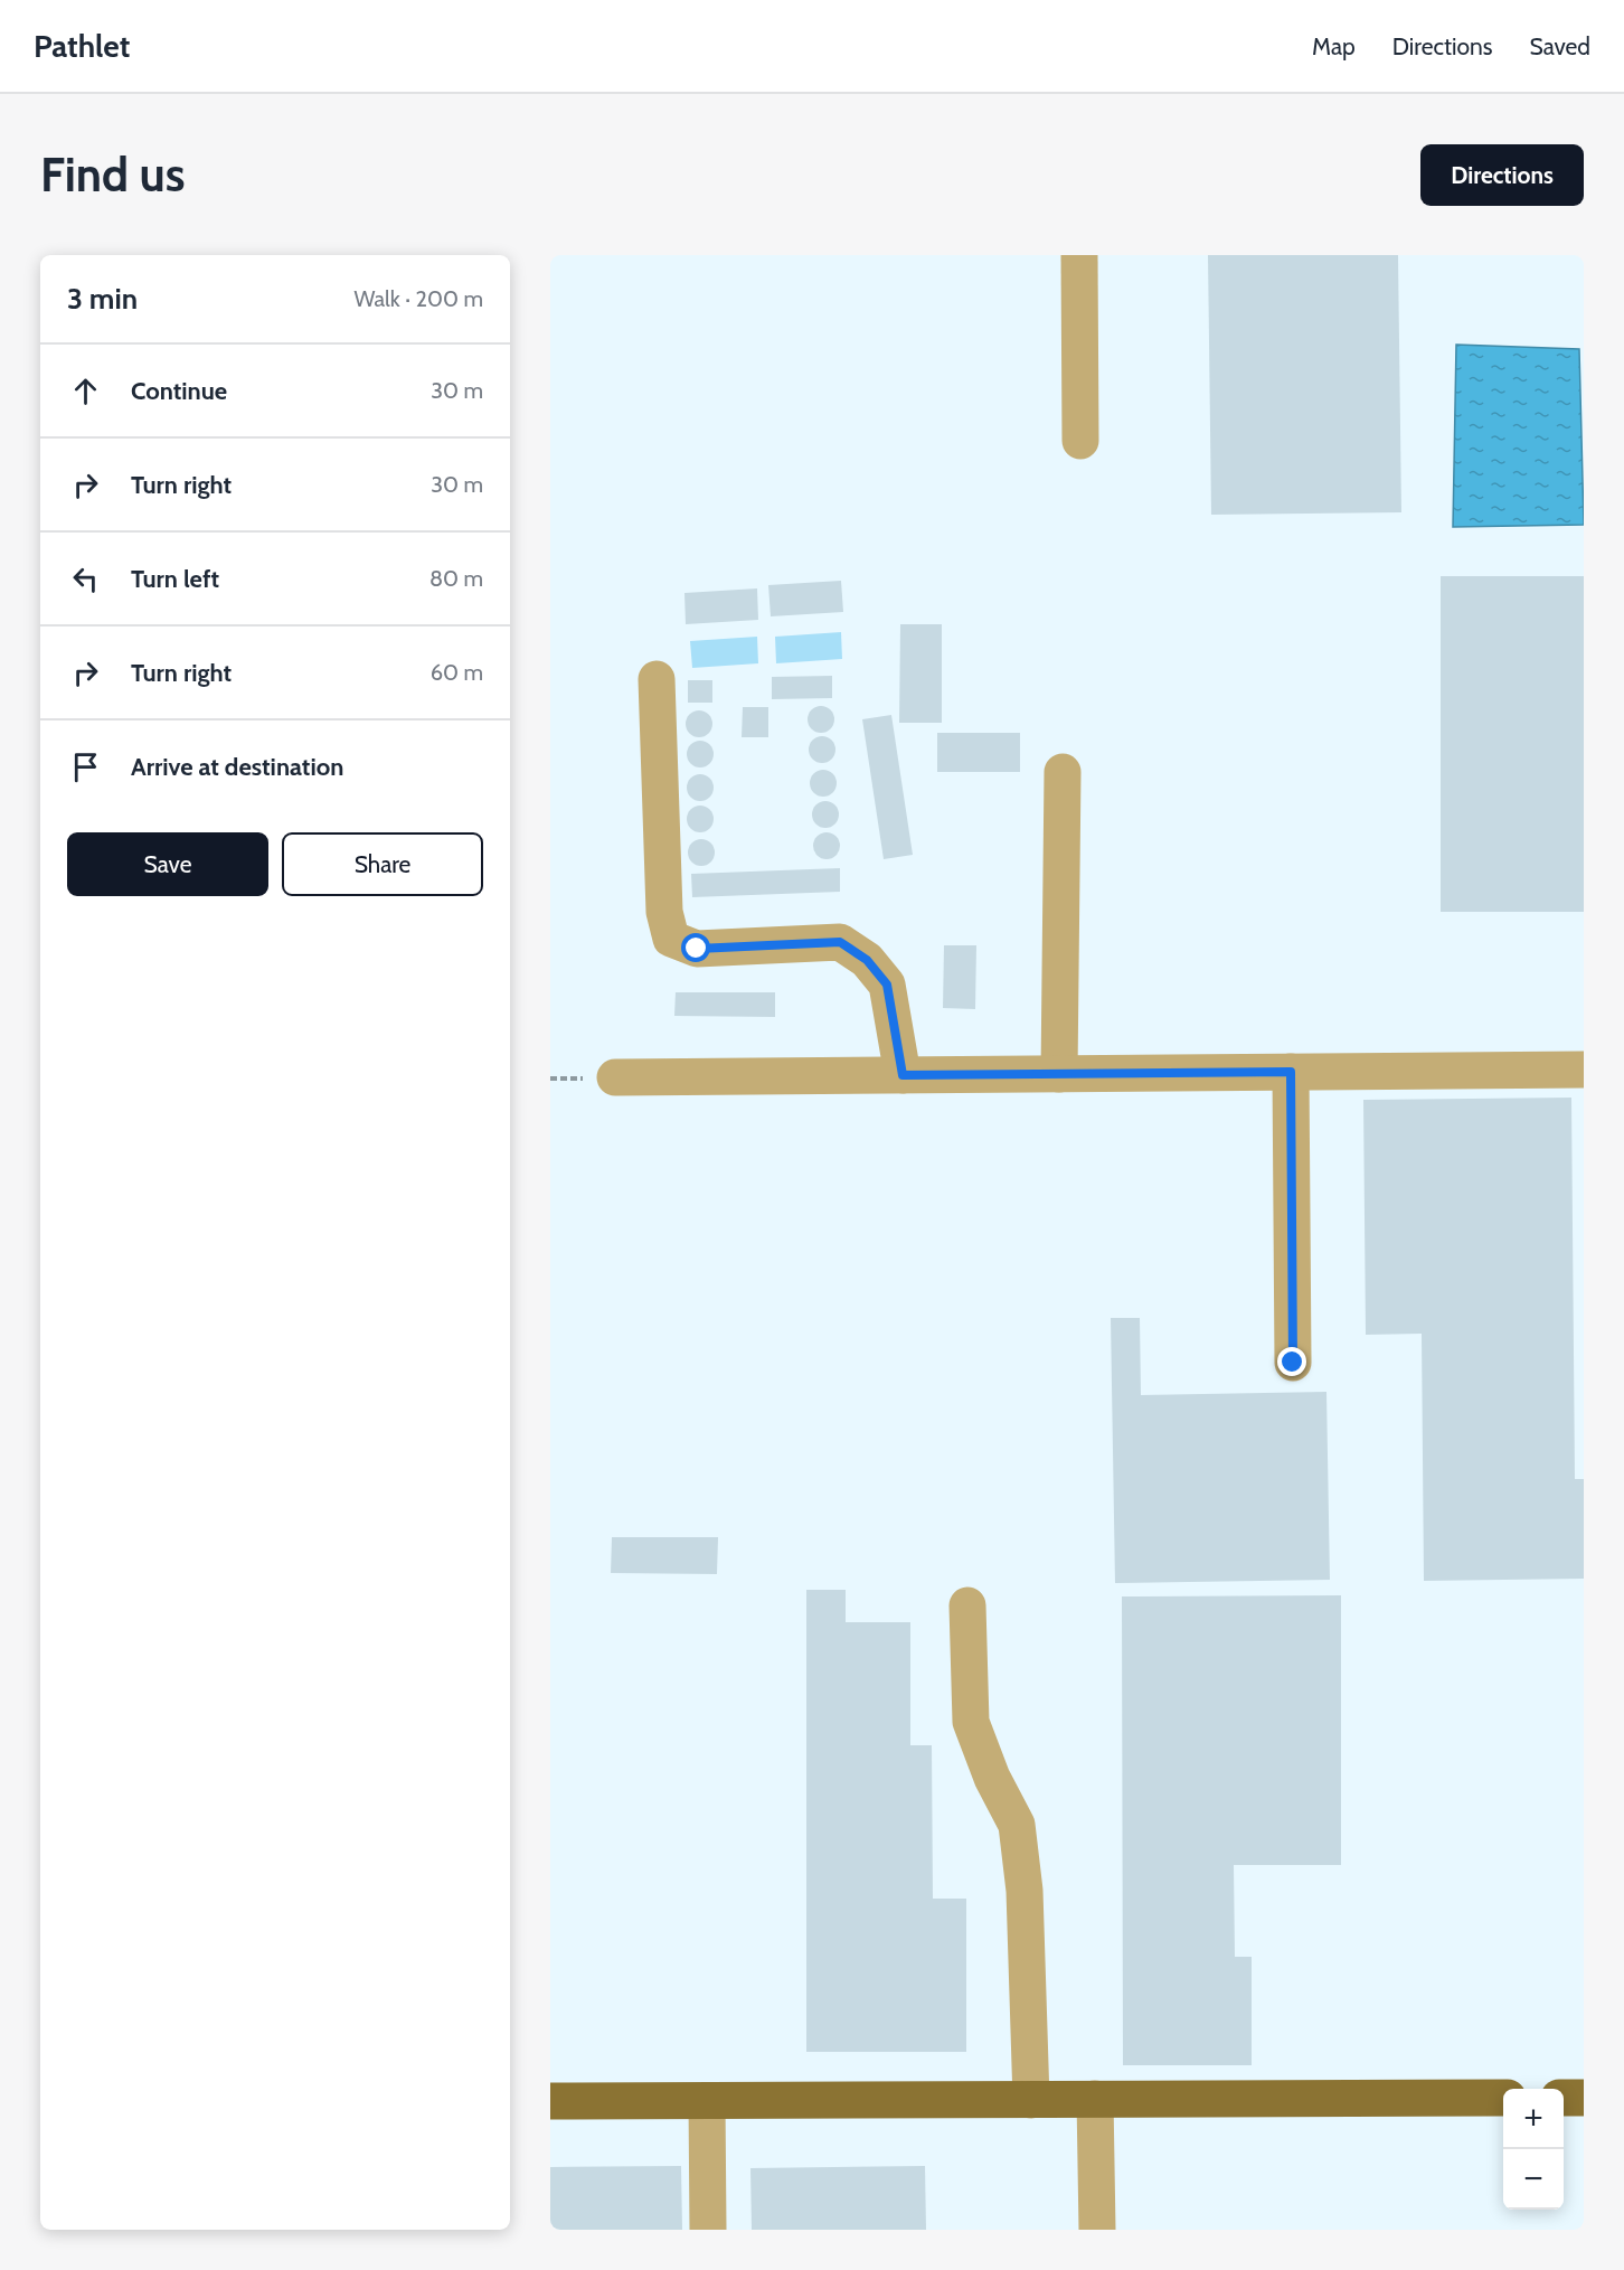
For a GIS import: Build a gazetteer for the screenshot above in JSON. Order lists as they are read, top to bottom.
{
  "page": {
    "header": "Pathlet",
    "nav": ["Map", "Directions", "Saved"],
    "buttons": [
      "Directions",
      ["Save", "Share"]
    ],
    "title": "Find us",
    "heading": ["3 min", "Walk · 200 m"],
    "list": [
      ["Continue", "30 m"],
      ["Turn right", "30 m"],
      ["Turn left", "80 m"],
      ["Turn right", "60 m"],
      "Arrive at destination"
    ],
    "map_buttons": ["+", "−"]
  }
}
